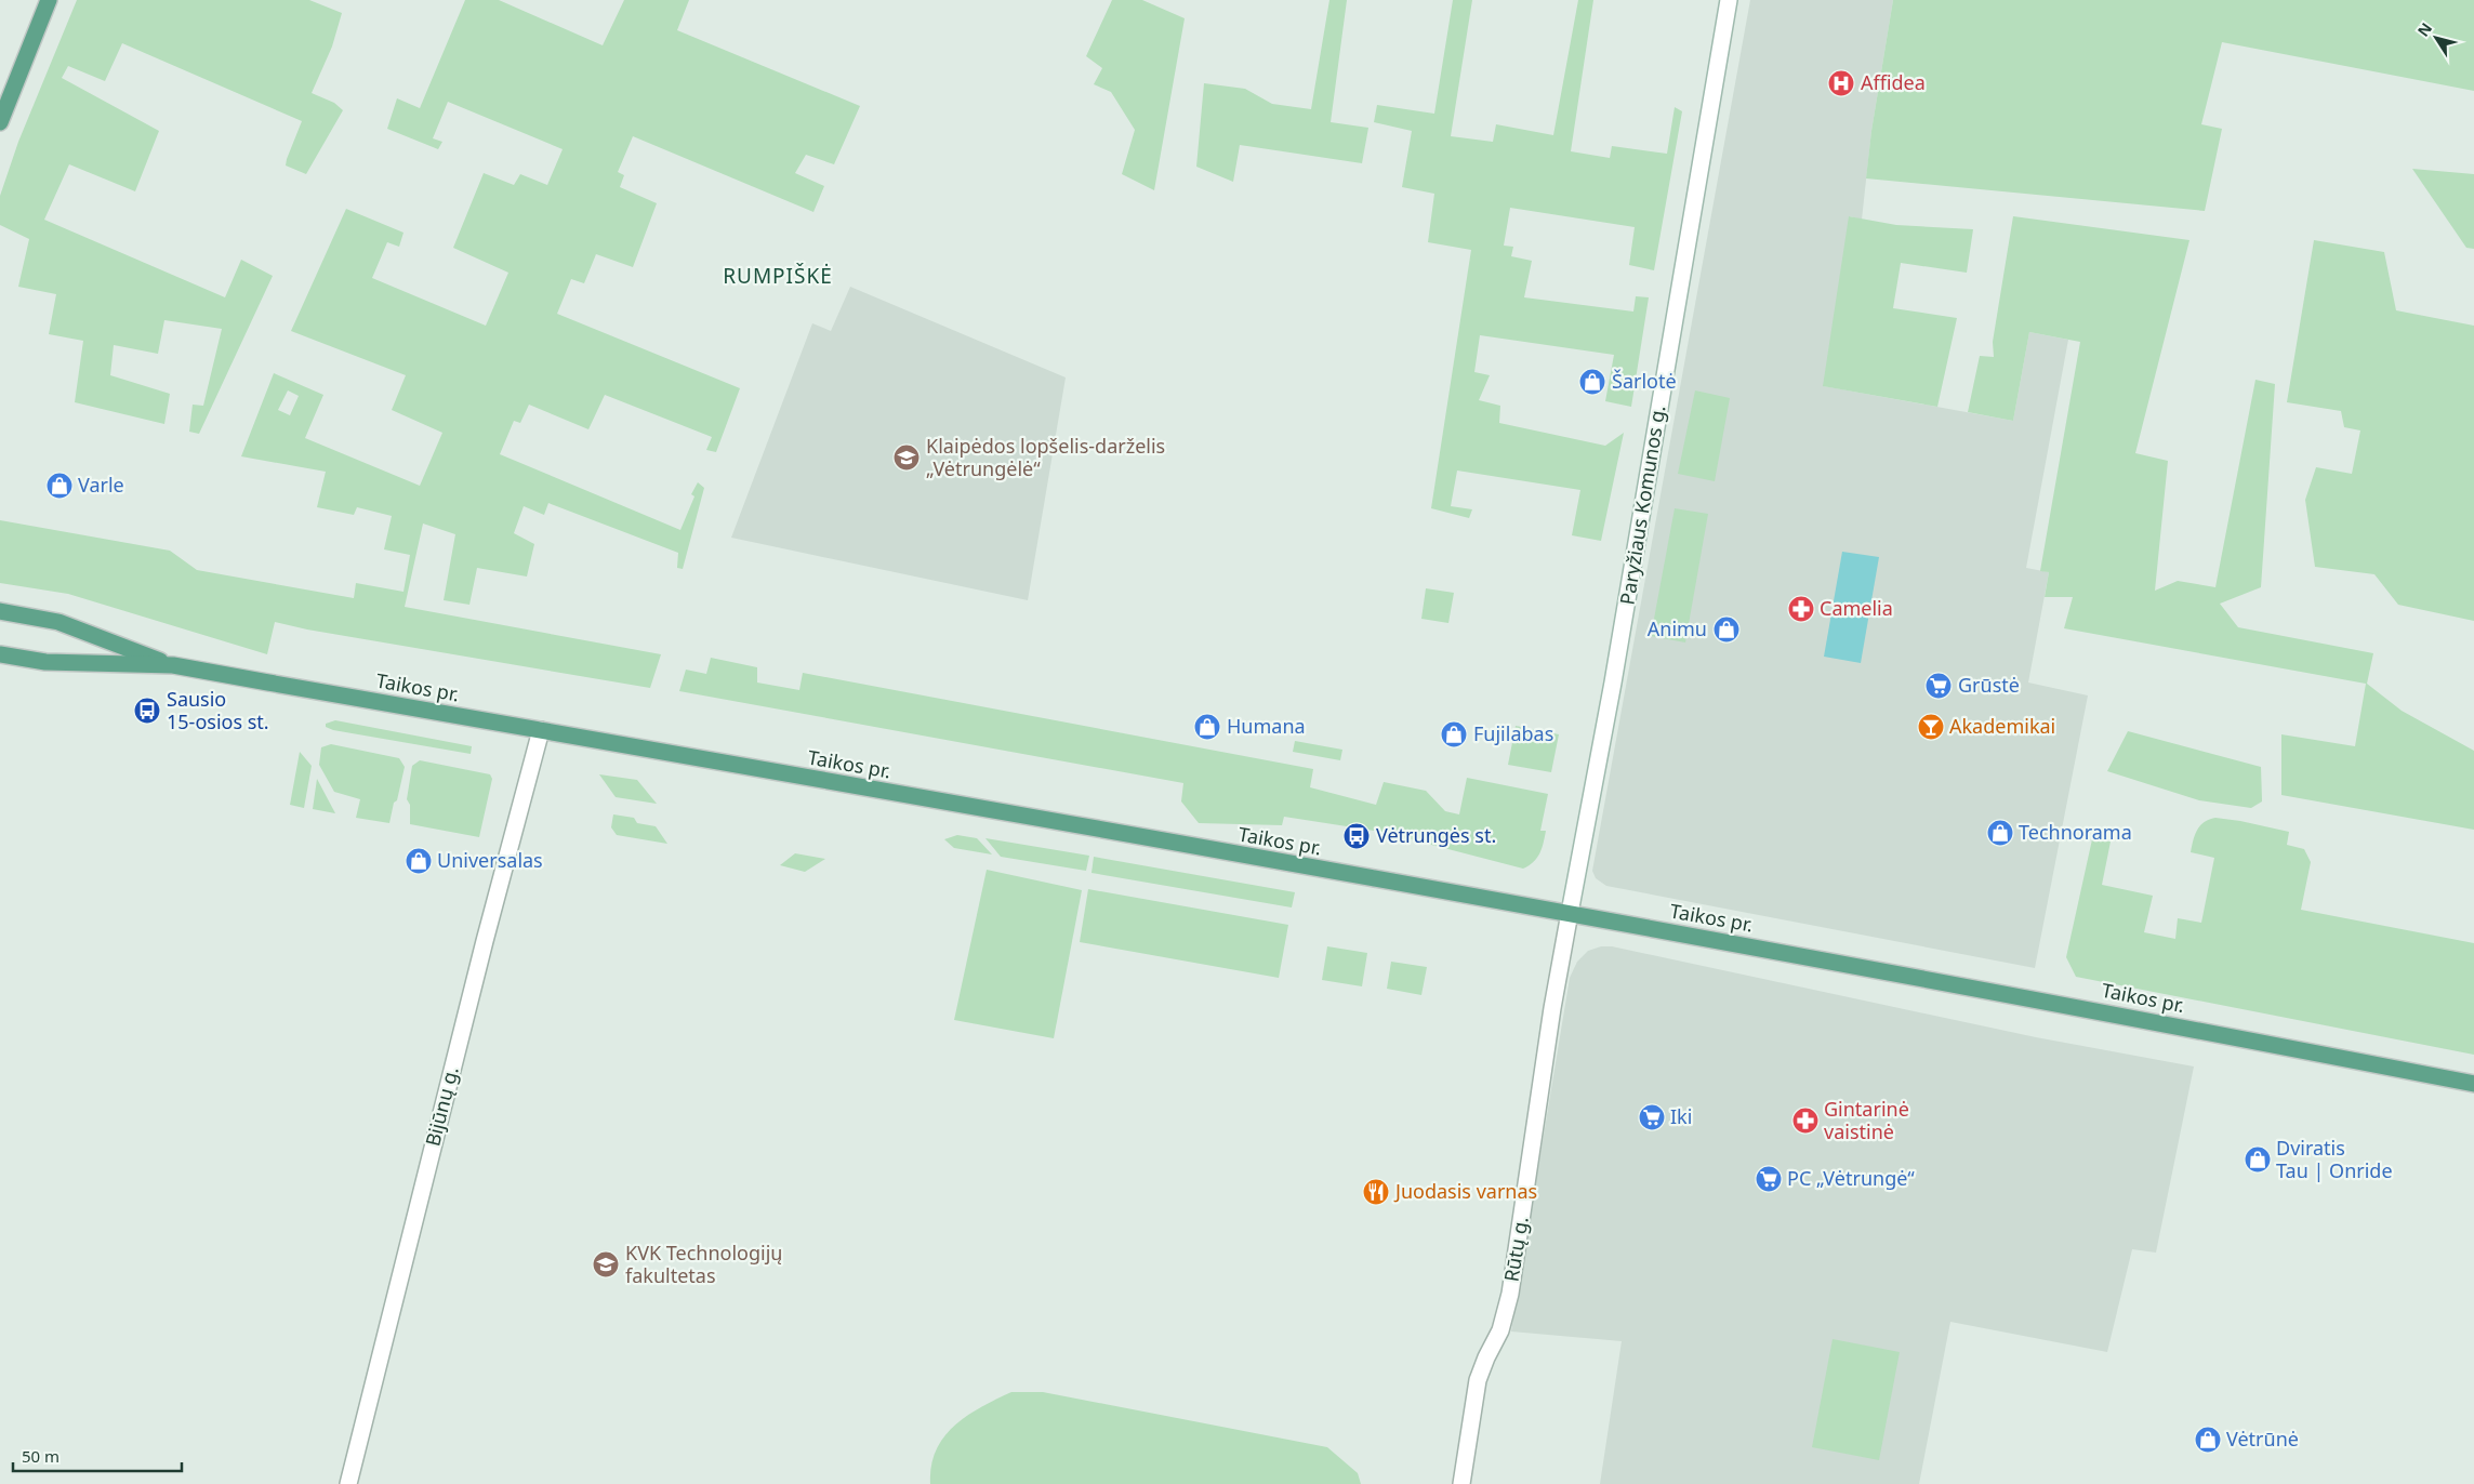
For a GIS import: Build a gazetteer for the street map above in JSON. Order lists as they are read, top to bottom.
{
  "streets": {
    "main road": ["Taikos pr."],
    "street": ["Paryžiaus Komunos g.", "Bijūnų g.", "Rūtų g."]
  },
  "crossings": [
    ["Paryžiaus Komunos g.", "Taikos pr."],
    ["Paryžiaus Komunos g.", "Rūtų g."],
    ["Taikos pr.", "Bijūnų g."],
    ["Taikos pr.", "Rūtų g."]
  ],
  "districts": ["RUMPIŠKĖ"],
  "places": {
    "hospital": ["Affidea"],
    "shop": [
      "Šarlotė",
      "Varle",
      "Animu",
      "Humana",
      "Fujilabas",
      "Technorama",
      "Universalas",
      "Dviratis Tau | Onride",
      "Vėtrūnė"
    ],
    "school or university": ["Klaipėdos lopšelis-darželis „Vėtrungėlė“", "KVK Technologijų fakultetas"],
    "pharmacy": ["Camelia", "Gintarinė vaistinė"],
    "supermarket": ["Grūstė", "Iki", "PC „Vėtrungė“"],
    "bus stop": ["Sausio 15-osios st.", "Vėtrungės st."],
    "bar": ["Akademikai"],
    "restaurant": ["Juodasis varnas"]
  },
  "scale_bar": "50 m",
  "north": "top left"
}
